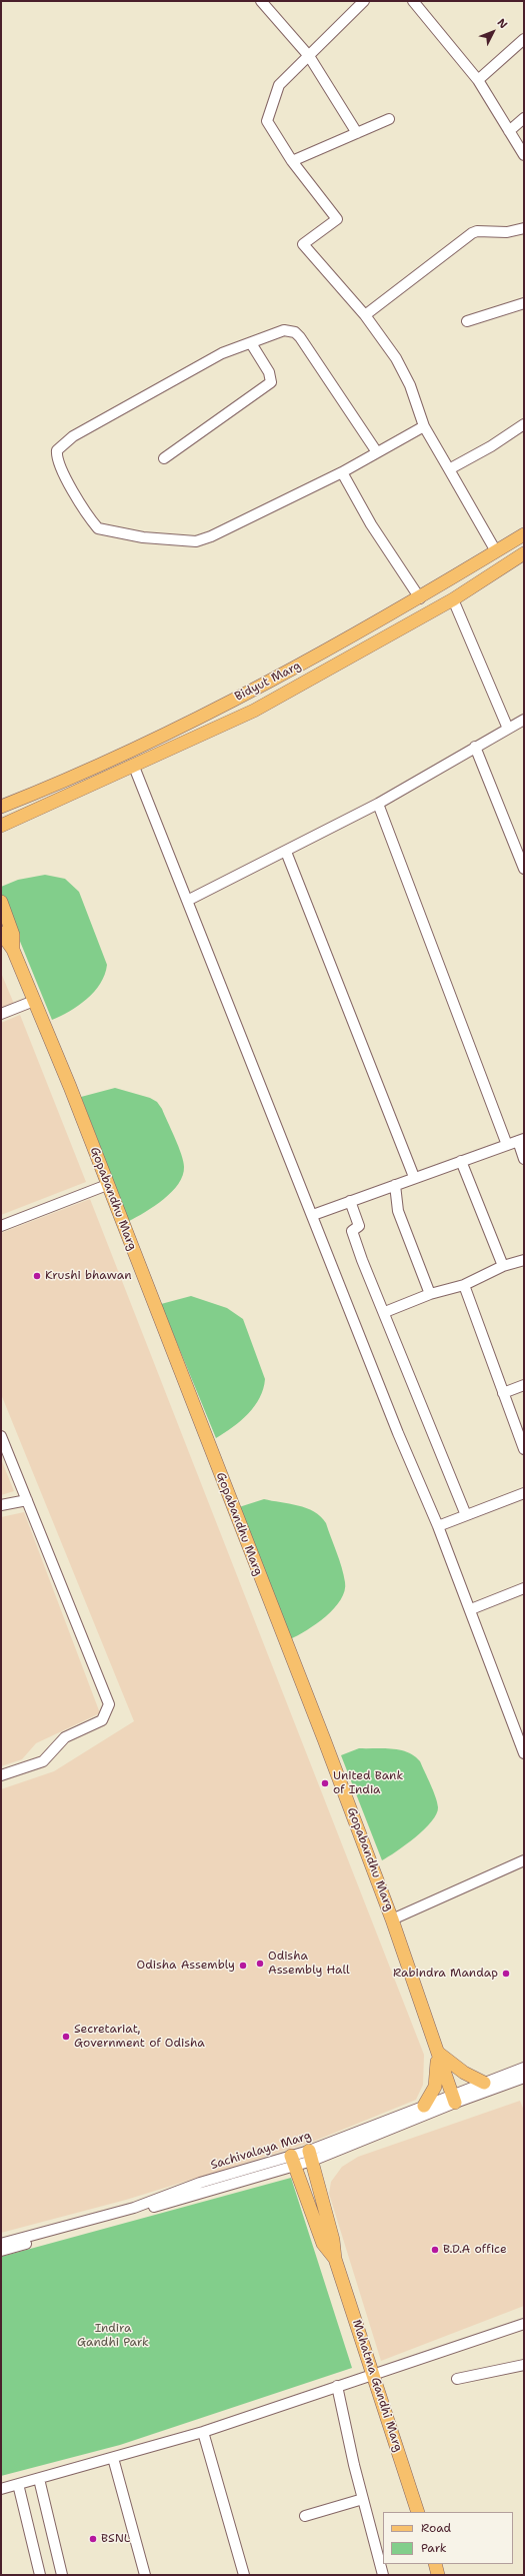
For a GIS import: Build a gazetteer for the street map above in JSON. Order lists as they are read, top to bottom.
{
  "streets": {
    "main road": ["Bidyut Marg", "Gopabandhu Marg", "Mahatma Gandhi Marg"],
    "street": ["Sachivalaya Marg"]
  },
  "crossings": [
    ["Gopabandhu Marg", "Sachivalaya Marg"],
    ["Sachivalaya Marg", "Mahatma Gandhi Marg"]
  ],
  "parks": ["Indira Gandhi Park"],
  "places": [
    "Krushi bhawan",
    "United Bank of India",
    "Odisha Assembly Hall",
    "Odisha Assembly",
    "Rabindra Mandap",
    "Secretariat, Government of Odisha",
    "B.D.A office",
    "BSNL"
  ],
  "legend": ["Road", "Park"],
  "north": "top right"
}
